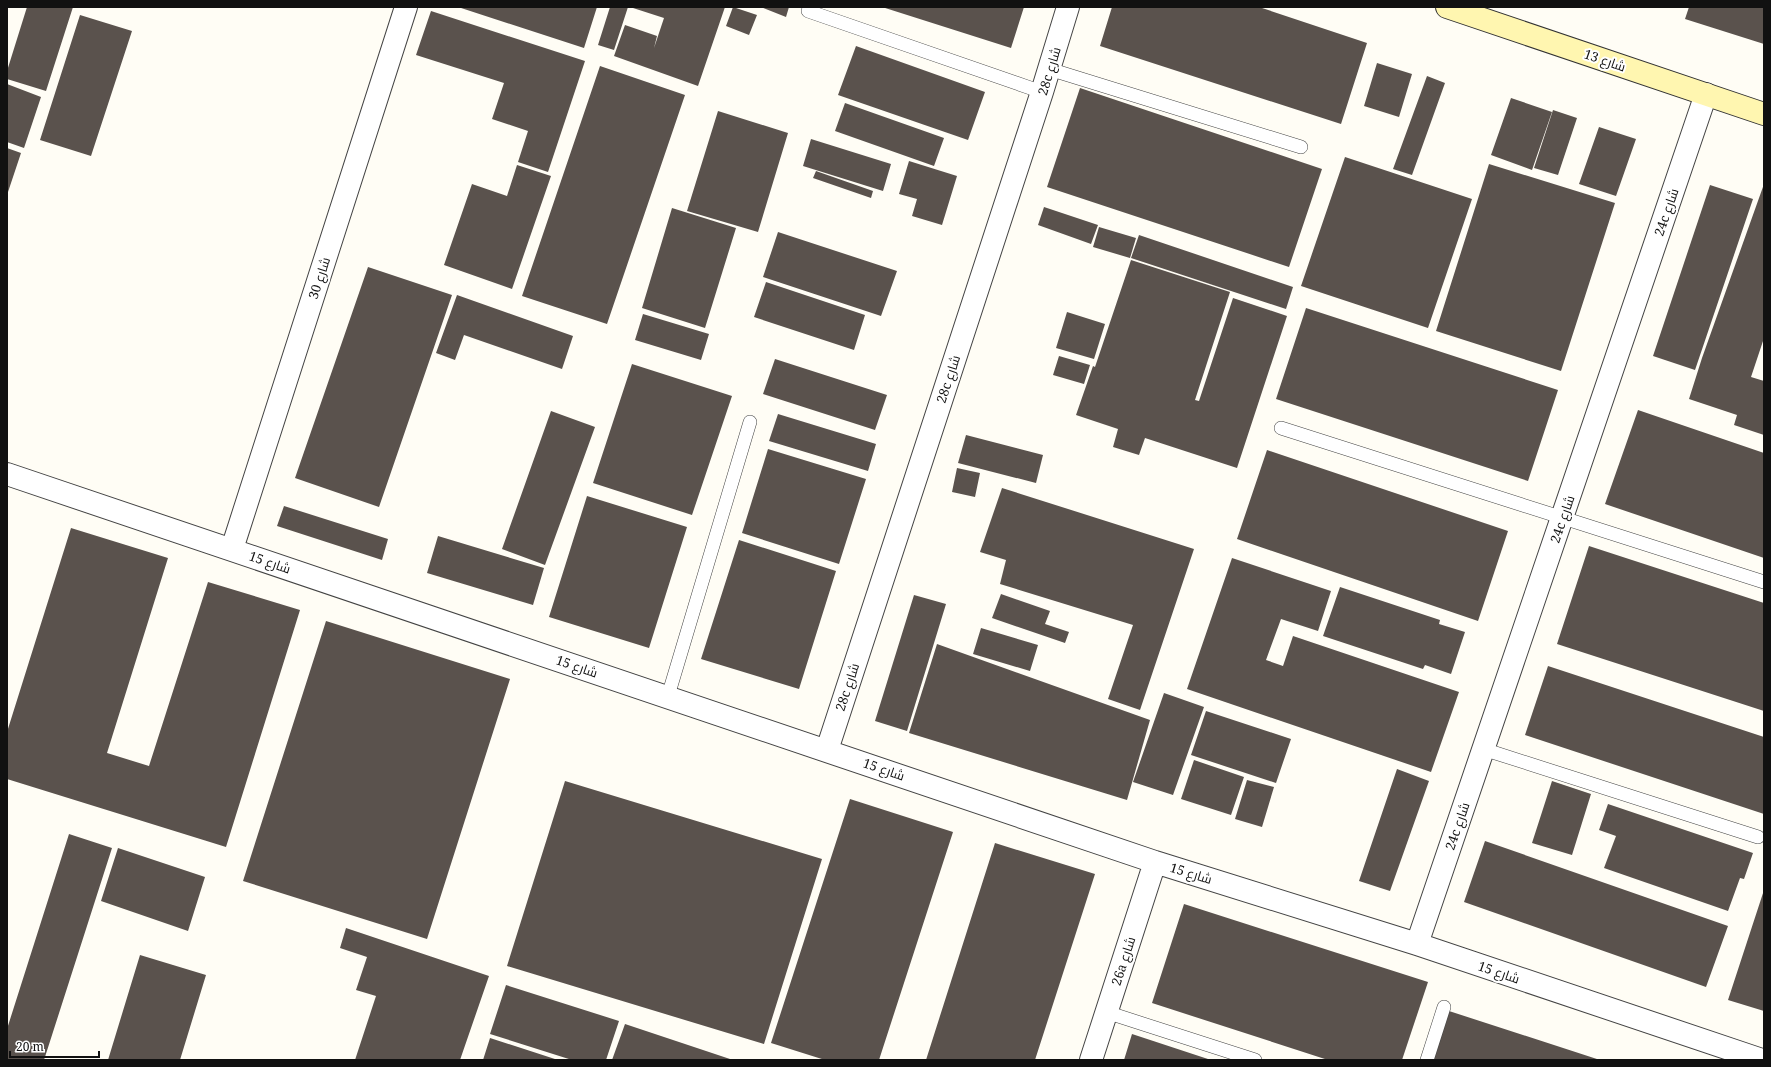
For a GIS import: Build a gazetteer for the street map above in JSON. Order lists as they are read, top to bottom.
{
  "streets": {
    "street": [
      "شارع 13",
      "28c شارع",
      "24c شارع",
      "شارع 30",
      "شارع 15",
      "26a شارع"
    ]
  },
  "crossings": [
    ["شارع 13", "24c شارع"],
    ["28c شارع", "شارع 15"],
    ["24c شارع", "شارع 15"],
    ["شارع 30", "شارع 15"],
    ["شارع 15", "26a شارع"]
  ],
  "scale_bar": "20 m"
}
